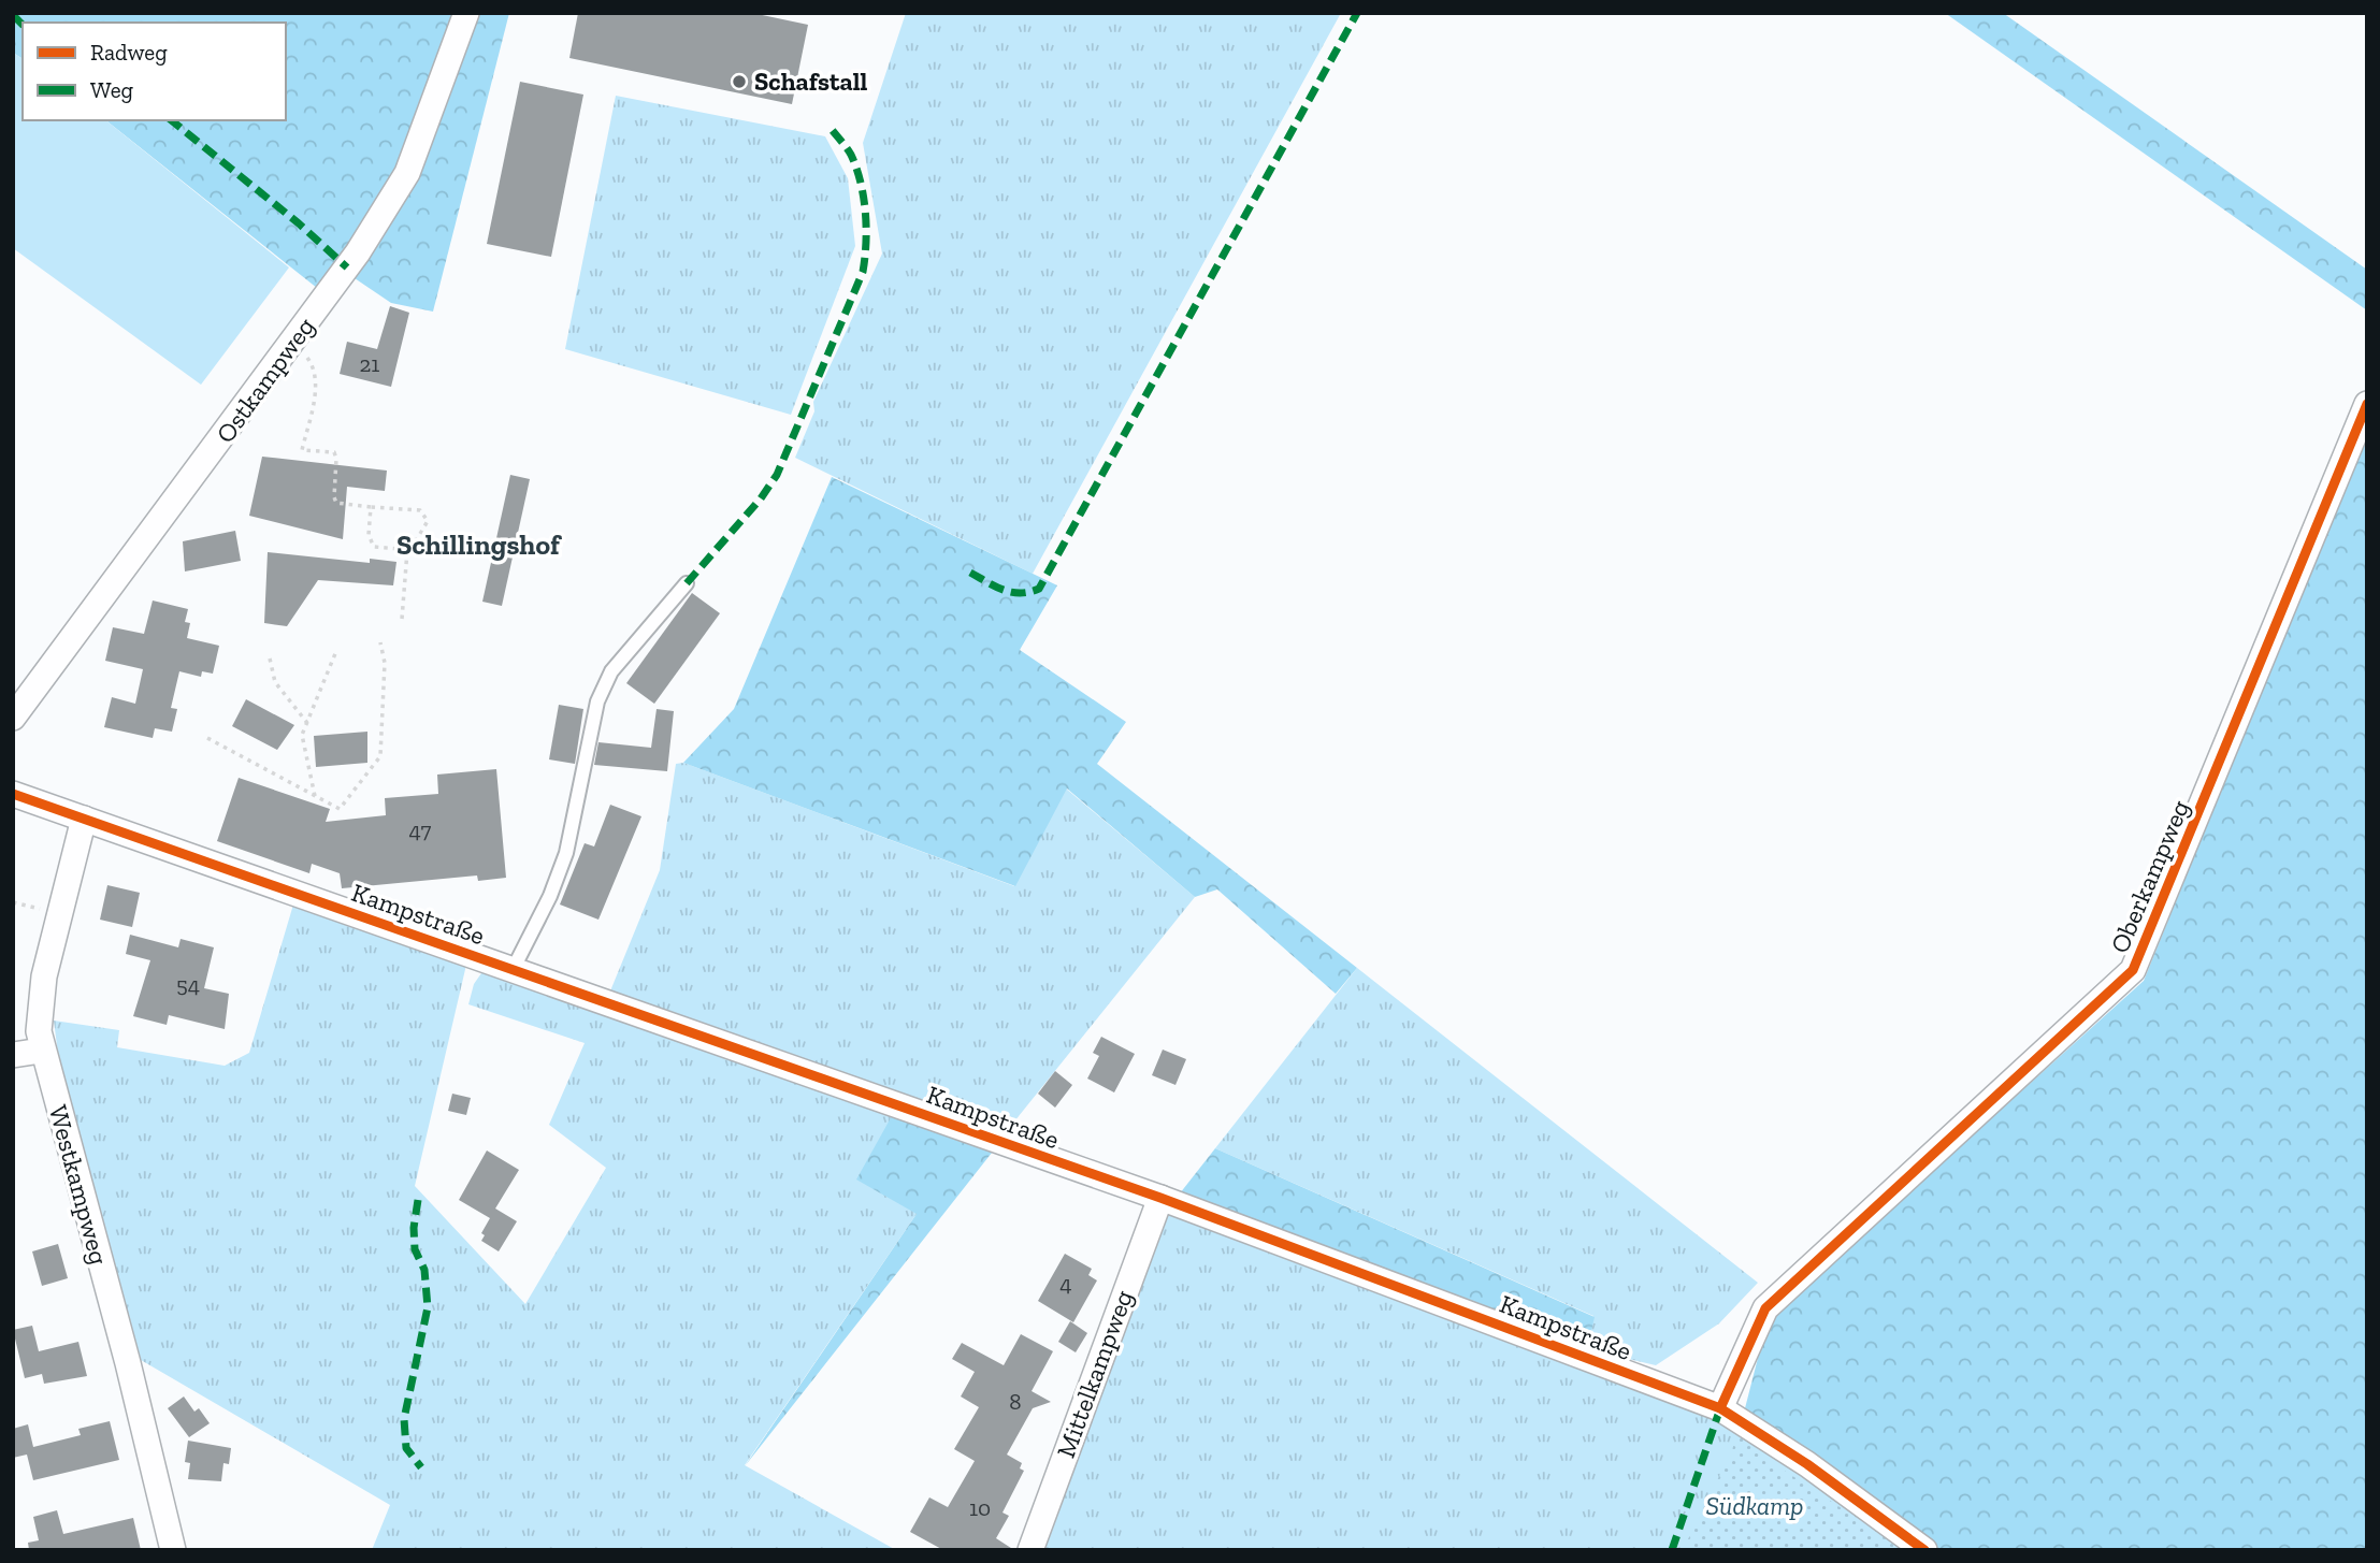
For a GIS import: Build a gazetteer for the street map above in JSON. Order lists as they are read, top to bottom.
{
  "streets": {
    "street": [
      "Ostkampweg",
      "Oberkampweg",
      "Kampstraße",
      "Westkampweg",
      "Mittelkampweg"
    ]
  },
  "crossings": [
    ["Oberkampweg", "Kampstraße"],
    ["Kampstraße", "Westkampweg"],
    ["Kampstraße", "Mittelkampweg"]
  ],
  "districts": ["Schillingshof"],
  "parks": ["Südkamp"],
  "places": ["Schafstall"],
  "house_numbers": [
    "21",
    "47",
    "54",
    "4",
    "8",
    "10"
  ],
  "legend": ["Radweg", "Weg"]
}
